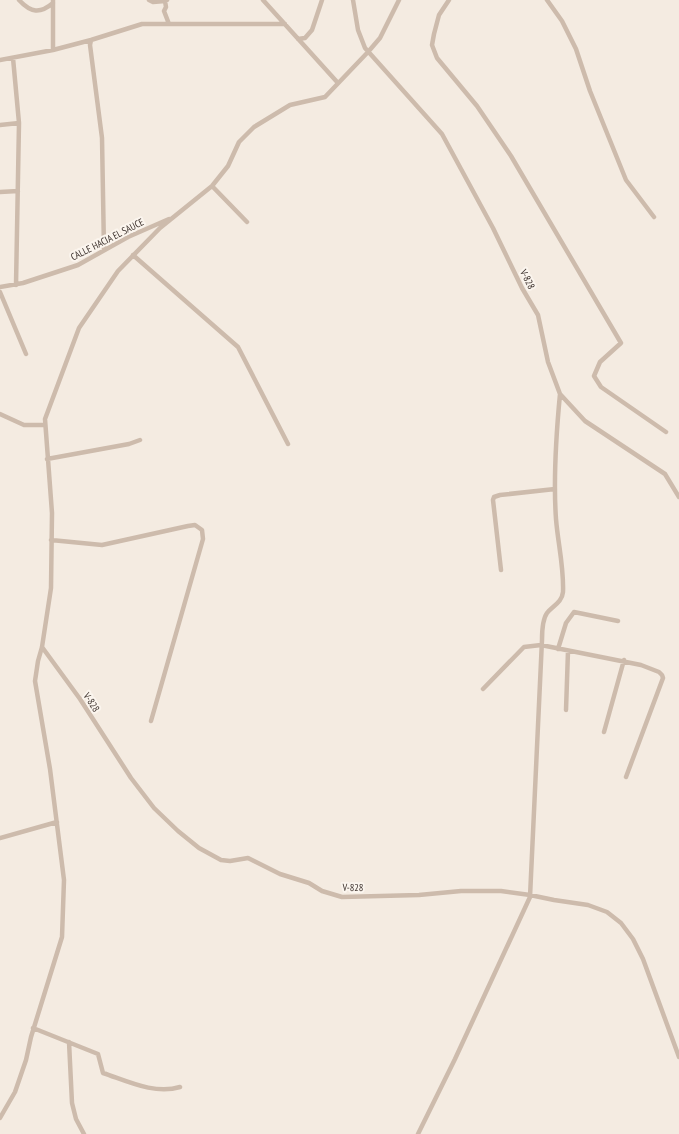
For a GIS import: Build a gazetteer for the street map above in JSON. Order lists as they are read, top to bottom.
{
  "streets": {
    "street": ["CALLE HACIA EL SAUCE", "V-828"]
  }
}
